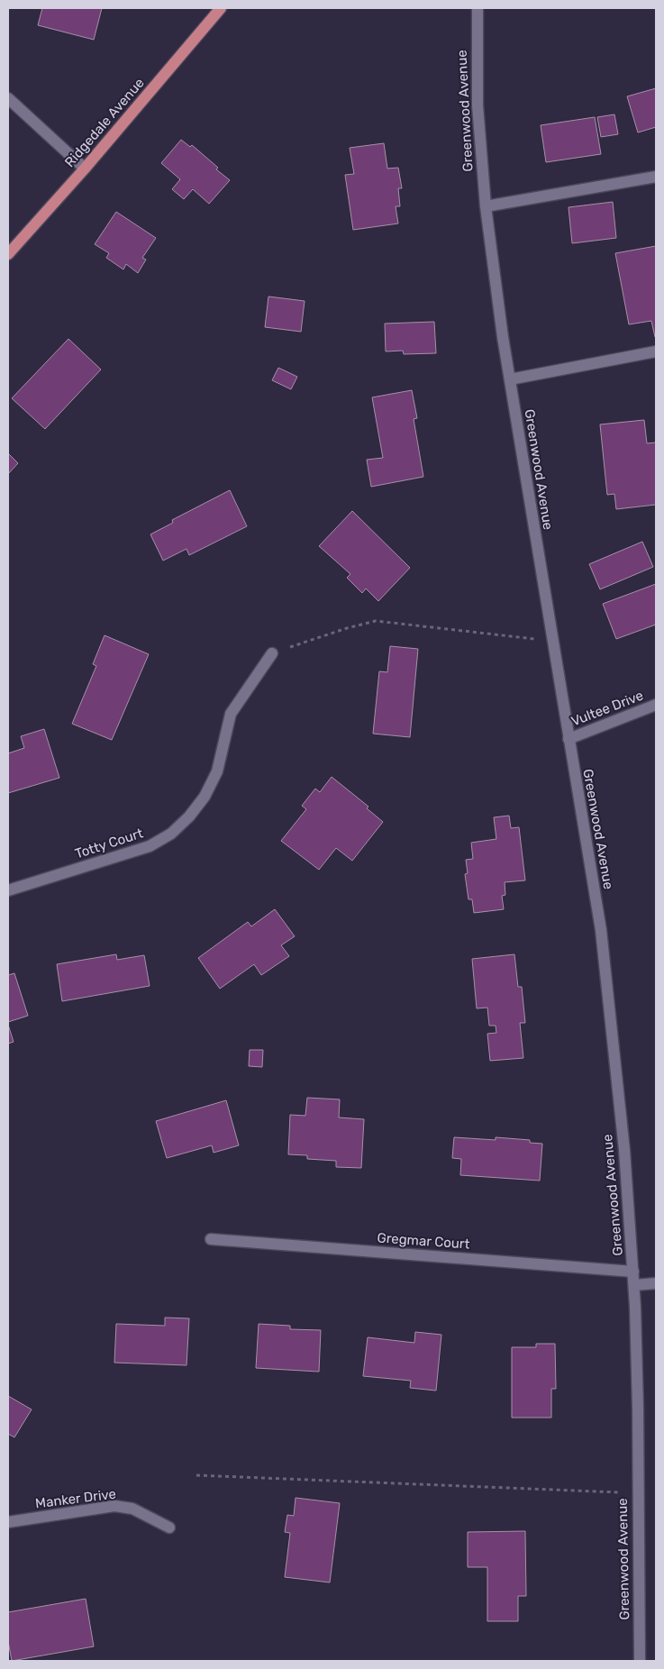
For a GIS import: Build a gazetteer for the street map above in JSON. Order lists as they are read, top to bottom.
{
  "streets": {
    "main road": ["Ridgedale Avenue"],
    "street": [
      "Greenwood Avenue",
      "Vultee Drive",
      "Totty Court",
      "Gregmar Court",
      "Manker Drive"
    ]
  },
  "crossings": [
    ["Greenwood Avenue", "Vultee Drive"],
    ["Greenwood Avenue", "Gregmar Court"]
  ]
}
